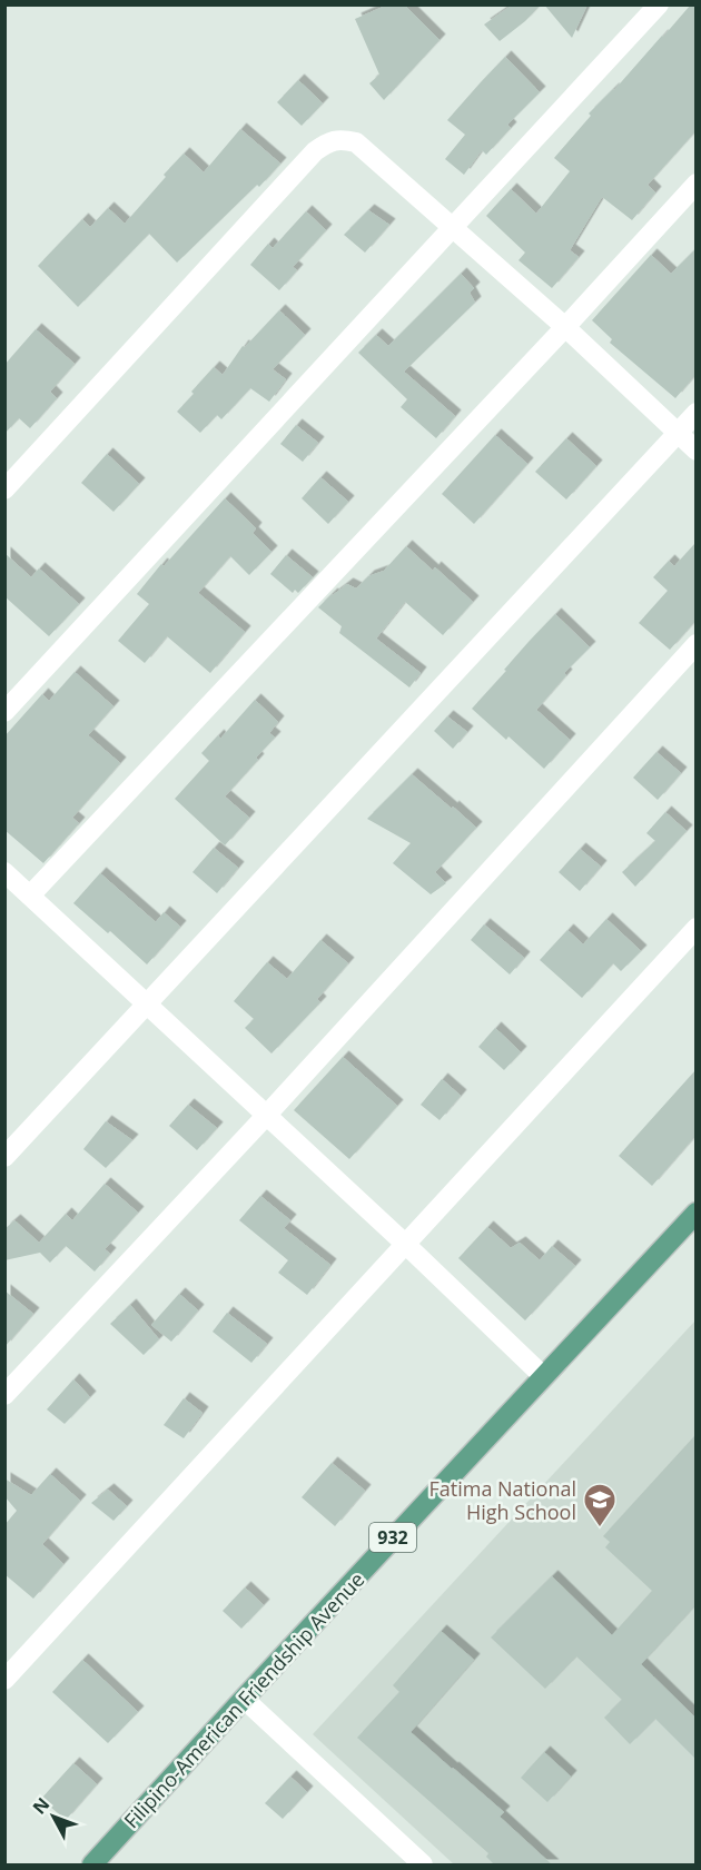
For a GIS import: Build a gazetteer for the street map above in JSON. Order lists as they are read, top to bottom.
{
  "streets": {
    "main road": ["932", "Filipino-American Friendship Avenue"]
  },
  "places": {
    "school or university": ["Fatima National High School"]
  },
  "north": "top left"
}
